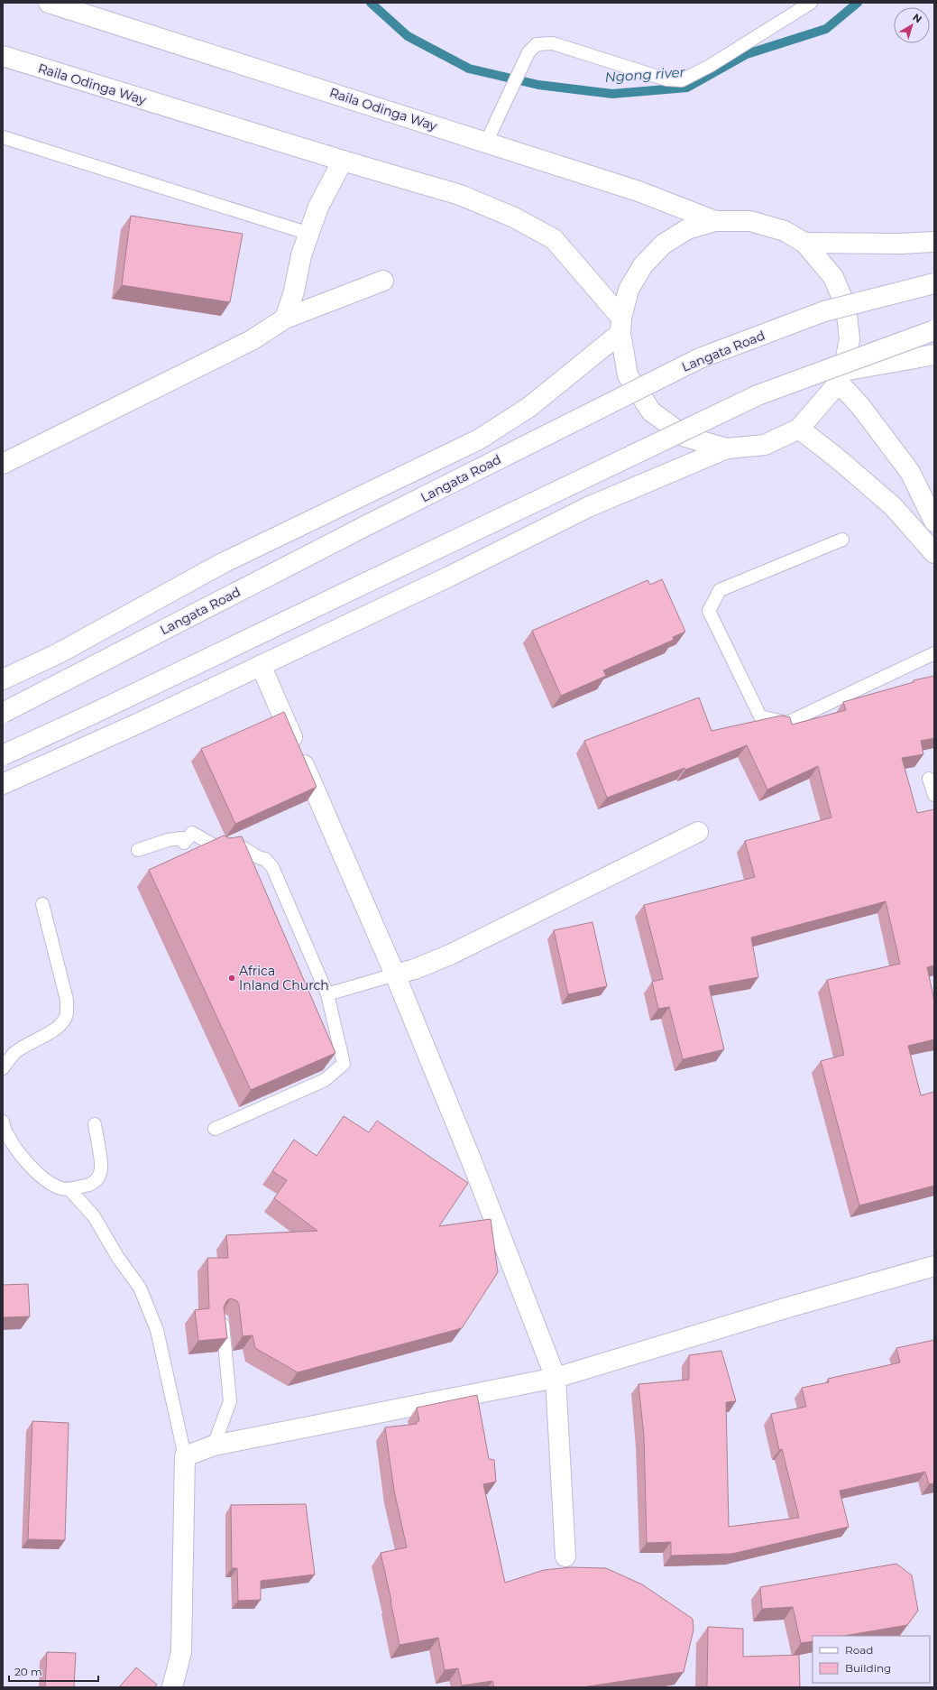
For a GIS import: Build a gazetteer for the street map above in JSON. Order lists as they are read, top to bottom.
{
  "streets": {
    "main road": ["Raila Odinga Way", "Langata Road"]
  },
  "crossings": [
    ["Raila Odinga Way", "Langata Road"]
  ],
  "water": ["Ngong river"],
  "places": ["Africa Inland Church"],
  "legend": ["Road", "Building"],
  "scale_bar": "20 m",
  "north": "top right"
}
